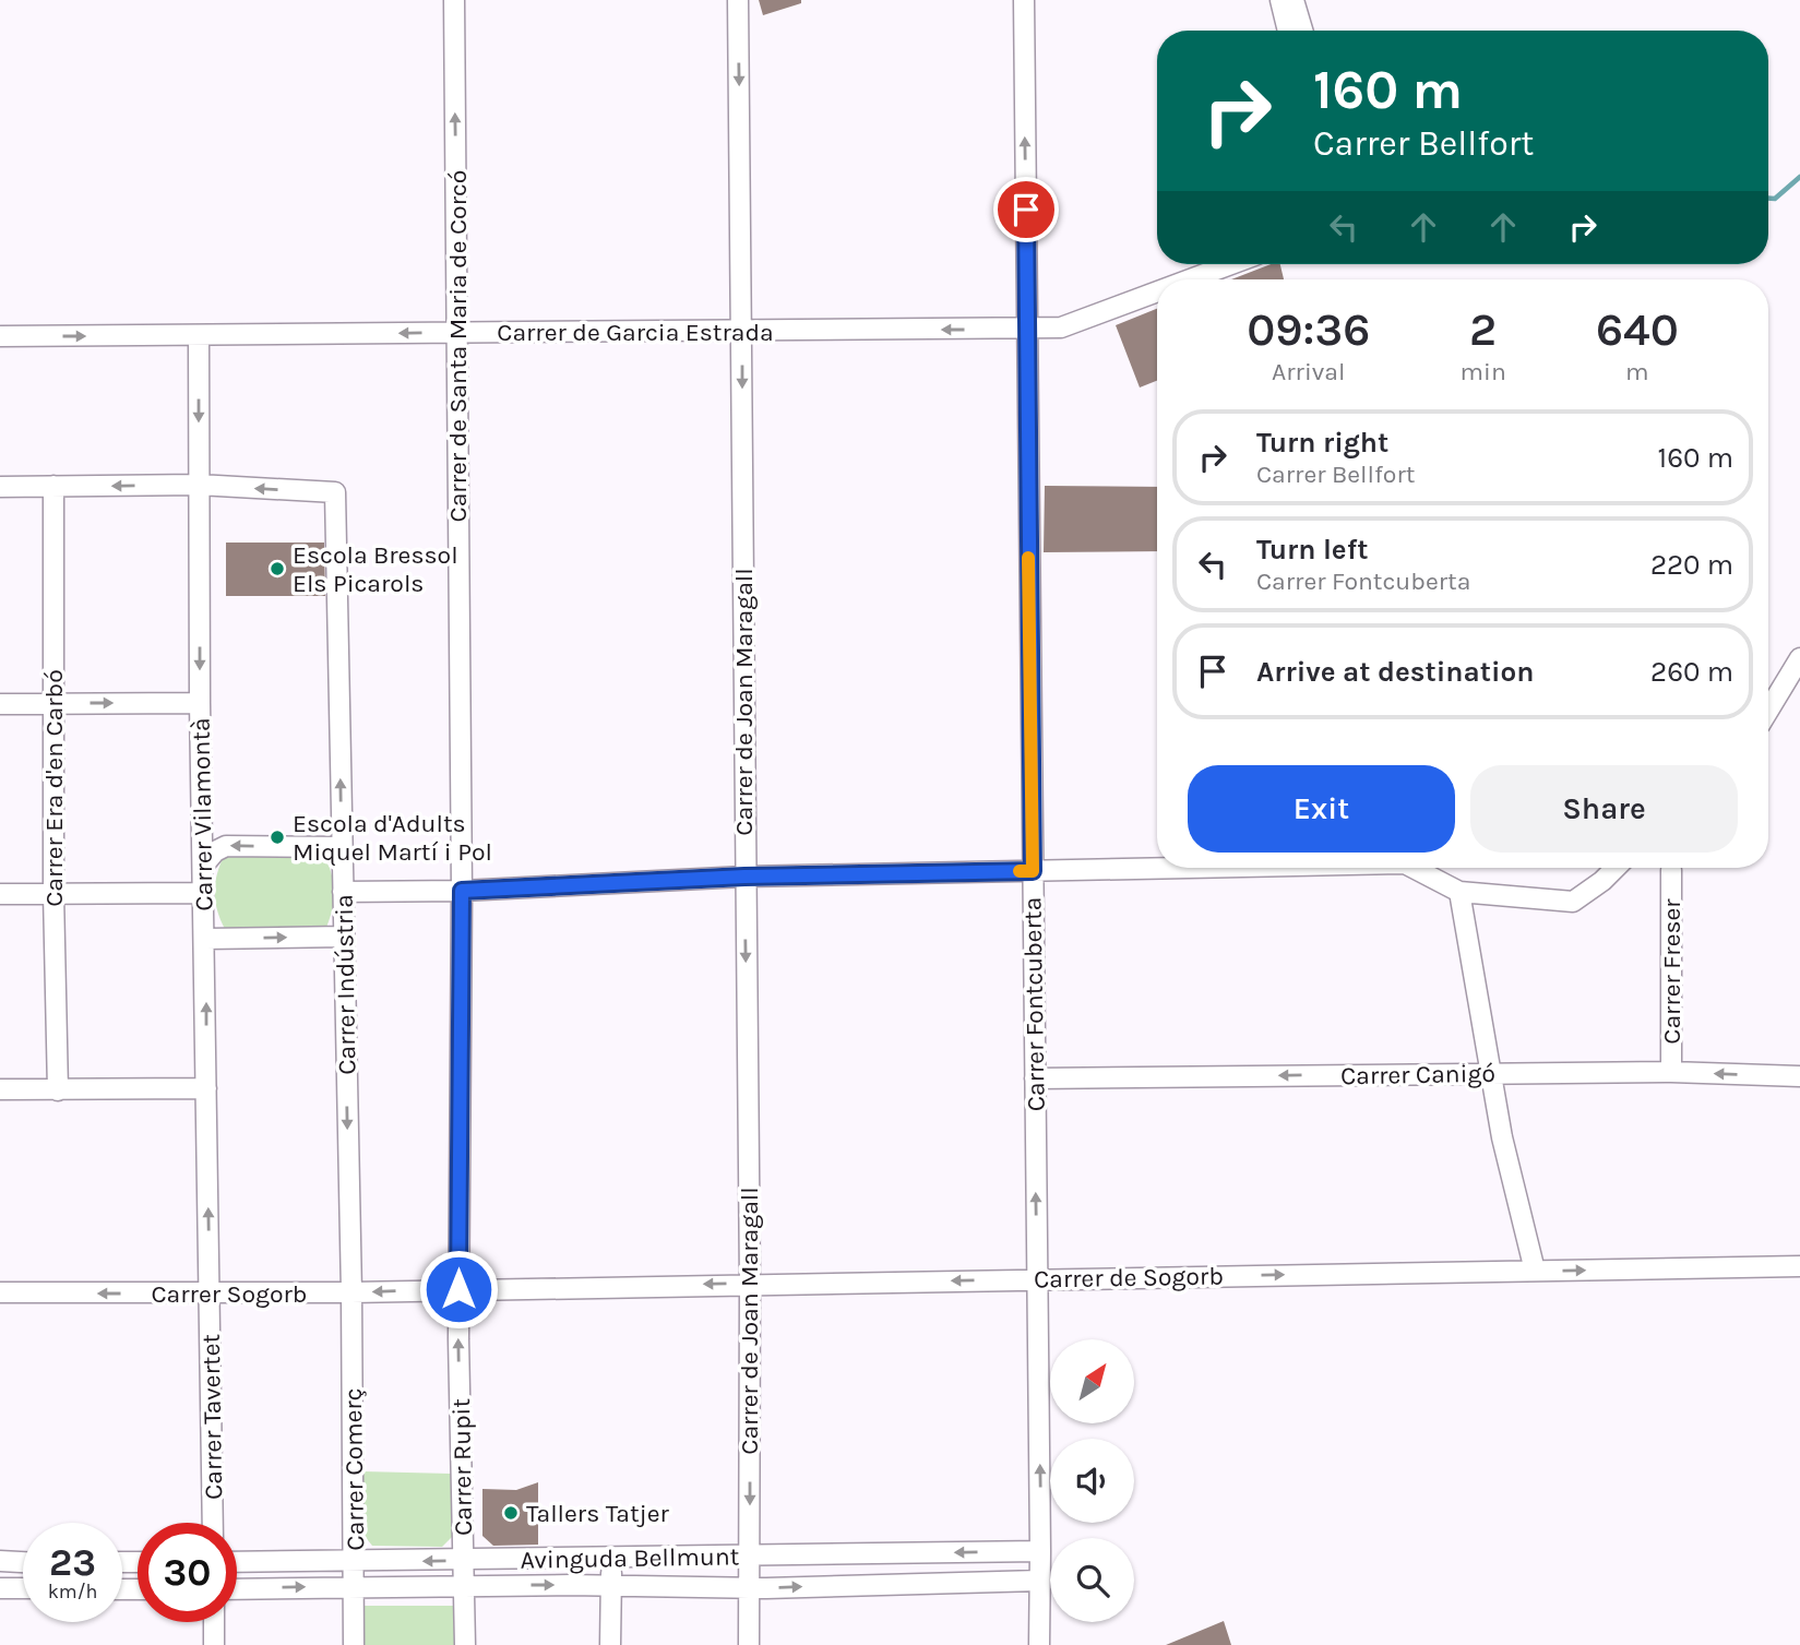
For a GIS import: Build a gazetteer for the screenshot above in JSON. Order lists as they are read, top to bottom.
{
  "streets": {
    "street": [
      "Carrer de Garcia Estrada",
      "Carrer de Santa Maria de Corcó",
      "Carrer de Joan Maragall",
      "Carrer Era d'en Carbó",
      "Carrer Vilamontà",
      "Carrer Freser",
      "Carrer Indústria",
      "Carrer Fontcuberta",
      "Carrer Canigó",
      "Carrer de Sogorb",
      "Carrer Sogorb",
      "Carrer Tavertet",
      "Carrer Rupit",
      "Carrer Comerç",
      "Avinguda Bellmunt"
    ]
  },
  "crossings": [
    ["Carrer de Garcia Estrada", "Carrer de Santa Maria de Corcó"],
    ["Carrer de Garcia Estrada", "Carrer de Joan Maragall"],
    ["Carrer de Garcia Estrada", "Carrer Vilamontà"],
    ["Carrer de Garcia Estrada", "Carrer Fontcuberta"],
    ["Carrer de Santa Maria de Corcó", "Carrer de Sogorb"],
    ["Carrer de Santa Maria de Corcó", "Carrer Sogorb"],
    ["Carrer de Santa Maria de Corcó", "Carrer Rupit"],
    ["Carrer de Joan Maragall", "Carrer de Sogorb"],
    ["Carrer de Joan Maragall", "Avinguda Bellmunt"],
    ["Carrer Vilamontà", "Carrer Indústria"],
    ["Carrer Vilamontà", "Carrer Sogorb"],
    ["Carrer Vilamontà", "Carrer Tavertet"],
    ["Carrer Freser", "Carrer Canigó"],
    ["Carrer Indústria", "Carrer Sogorb"],
    ["Carrer Indústria", "Carrer Comerç"],
    ["Carrer Fontcuberta", "Carrer Canigó"],
    ["Carrer Fontcuberta", "Carrer de Sogorb"],
    ["Carrer Fontcuberta", "Avinguda Bellmunt"],
    ["Carrer de Sogorb", "Carrer Sogorb"],
    ["Carrer de Sogorb", "Carrer Rupit"],
    ["Carrer Sogorb", "Carrer Tavertet"],
    ["Carrer Sogorb", "Carrer Rupit"],
    ["Carrer Sogorb", "Carrer Comerç"],
    ["Carrer Rupit", "Avinguda Bellmunt"],
    ["Carrer Comerç", "Avinguda Bellmunt"]
  ],
  "one_way": [
    "Carrer de Joan Maragall",
    "Carrer Fontcuberta",
    "Carrer Canigó",
    "Carrer Sogorb",
    "Carrer Rupit"
  ],
  "places": ["Escola Bressol Els Picarols", "Escola d'Adults Miquel Martí i Pol", "Tallers Tatjer"],
  "north": "top right",
  "page": {
    "turn": ["160 m", "Carrer Bellfort"],
    "eta": [
      "09:36",
      "Arrival",
      "2",
      "min",
      "640",
      "m"
    ],
    "list": [
      {
        "name": "Turn right",
        "note": "Carrer Bellfort",
        "value": "160 m"
      },
      {
        "name": "Turn left",
        "note": "Carrer Fontcuberta",
        "value": "220 m"
      },
      {
        "name": "Arrive at destination",
        "value": "260 m"
      }
    ],
    "buttons": ["Exit", "Share"],
    "speed": "23 km/h",
    "limit": "30"
  }
}
